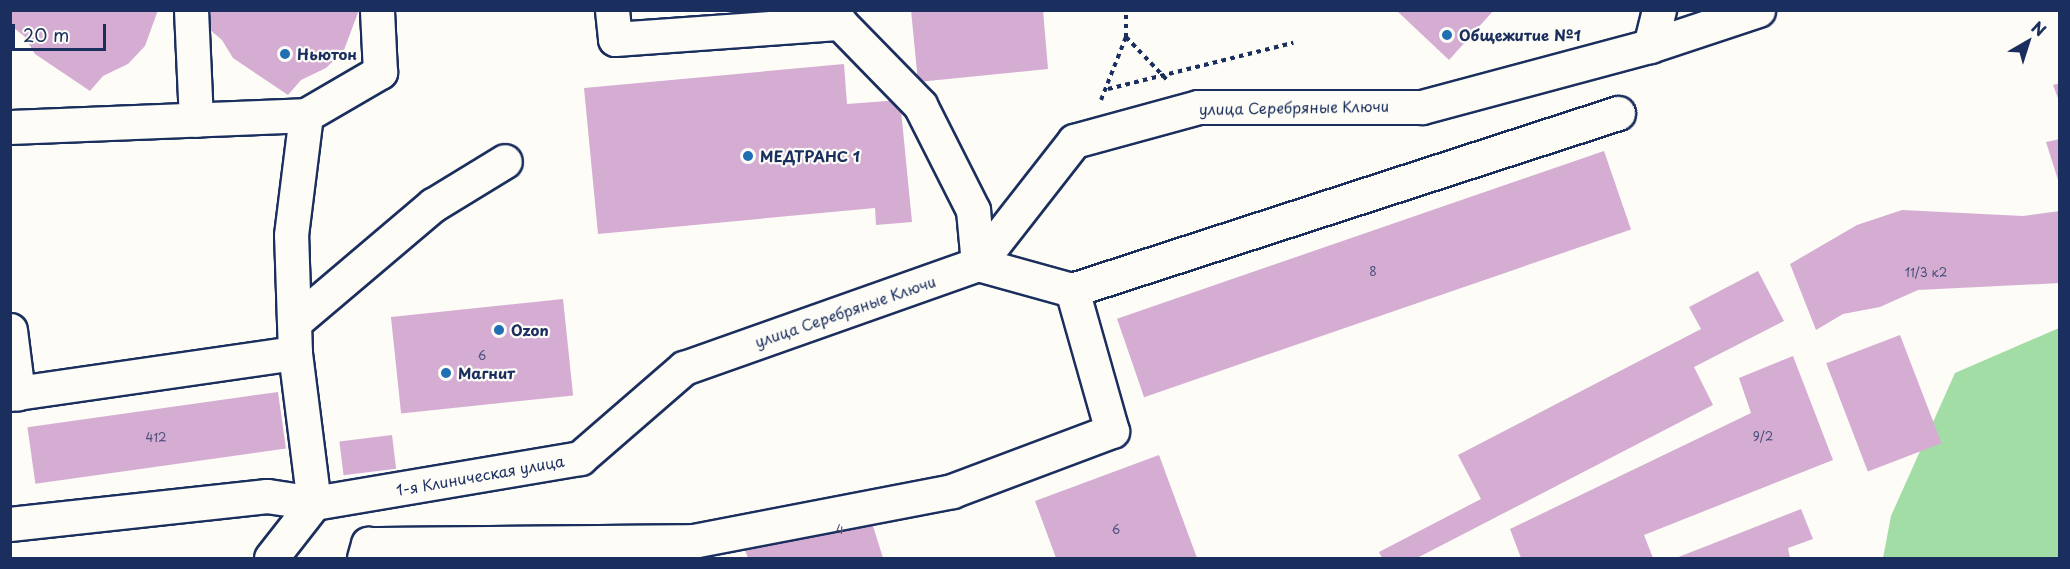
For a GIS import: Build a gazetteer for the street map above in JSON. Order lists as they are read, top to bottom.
{
  "streets": {
    "street": ["улица Серебряные Ключи", "1-я Клиническая улица"]
  },
  "crossings": [
    ["улица Серебряные Ключи", "1-я Клиническая улица"]
  ],
  "places": [
    "Общежитие №1",
    "Ньютон",
    "МЕДТРАНС 1",
    "Ozon",
    "Магнит"
  ],
  "house_numbers": [
    "8",
    "11/3 к2",
    "6",
    "9/2",
    "412",
    "4",
    "6"
  ],
  "scale_bar": "20 m",
  "north": "top right"
}
